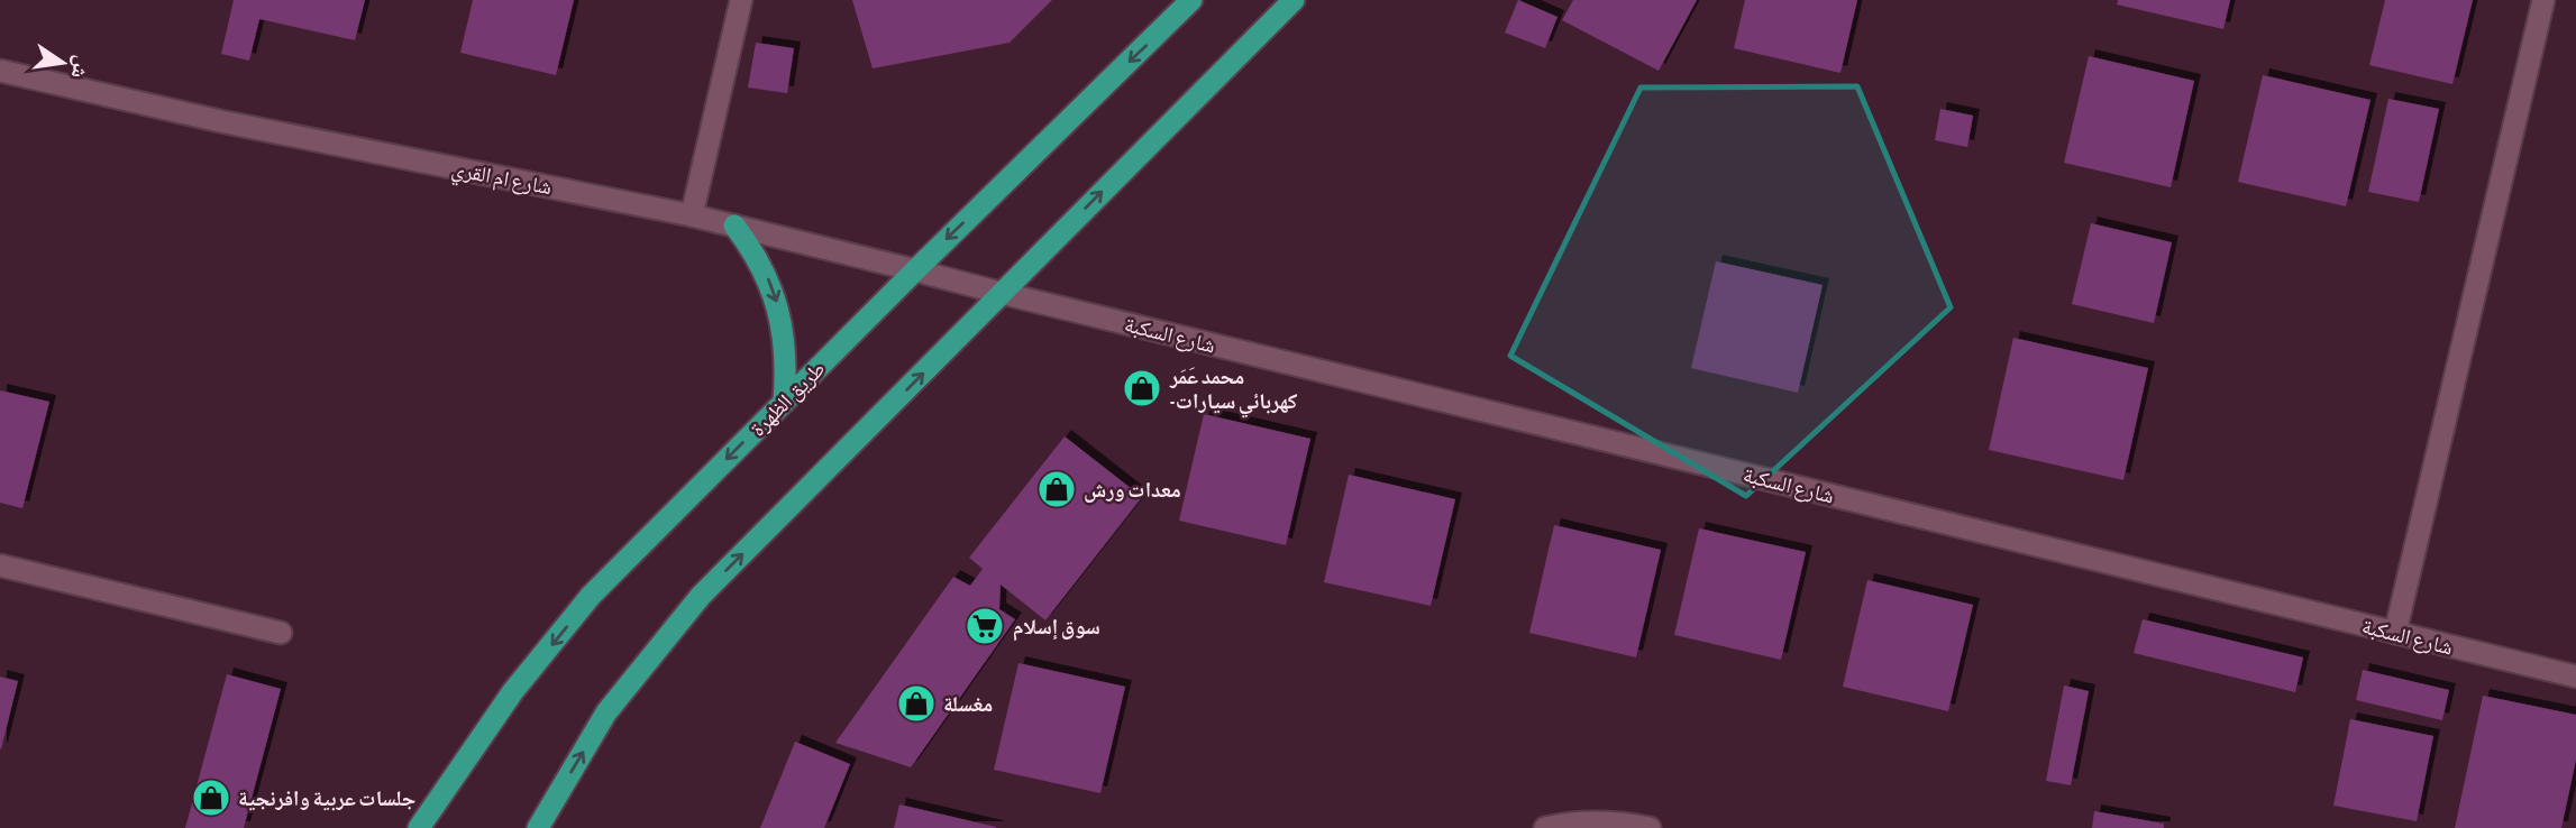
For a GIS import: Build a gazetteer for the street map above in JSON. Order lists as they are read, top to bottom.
{
  "streets": {
    "main road": ["طريق الظهرة"],
    "street": ["شارع ام القري", "شارع السكبة"]
  },
  "crossings": [
    ["شارع ام القري", "شارع السكبة"],
    ["شارع ام القري", "طريق الظهرة"]
  ],
  "places": {
    "shop": [
      "محمد عَمَر -كهربائي سيارات",
      "معدات ورش",
      "مغسلة",
      "جلسات عربية وافرنجية"
    ],
    "supermarket": ["سوق إسلام"]
  },
  "north": "right"
}
